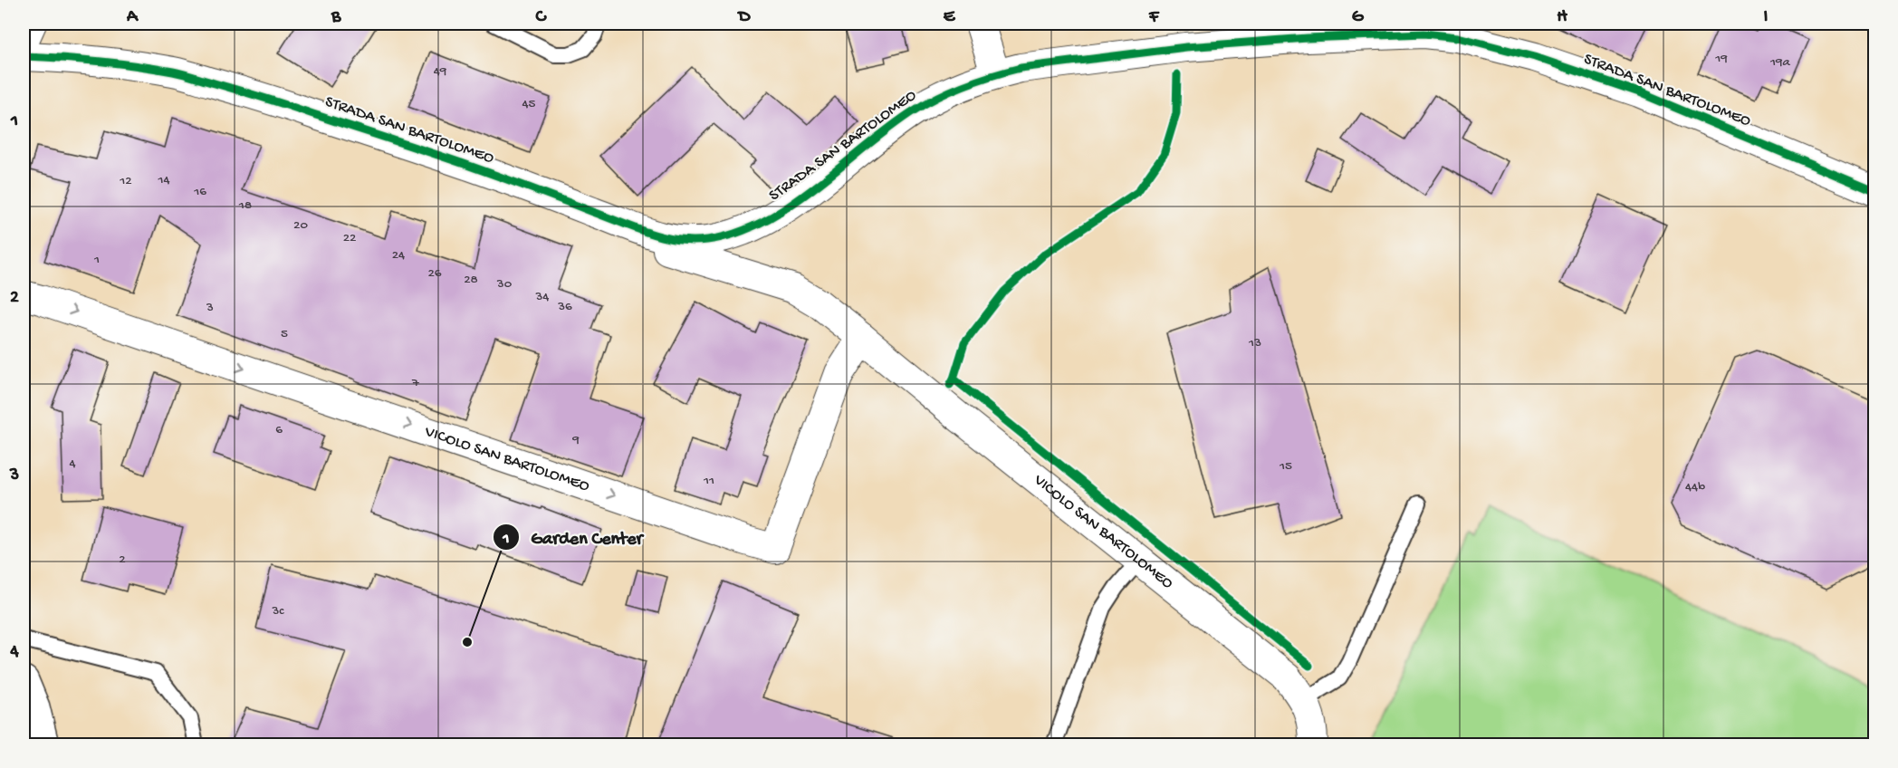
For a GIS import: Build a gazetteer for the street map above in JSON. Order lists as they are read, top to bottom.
{
  "streets": {
    "street": ["STRADA SAN BARTOLOMEO", "VICOLO SAN BARTOLOMEO"]
  },
  "crossings": [
    ["STRADA SAN BARTOLOMEO", "VICOLO SAN BARTOLOMEO"]
  ],
  "one_way": ["VICOLO SAN BARTOLOMEO"],
  "places": ["Garden Center"],
  "house_numbers": [
    "19",
    "19a",
    "49",
    "45",
    "14",
    "12",
    "16",
    "18",
    "20",
    "22",
    "24",
    "1",
    "26",
    "28",
    "30",
    "34",
    "36",
    "3",
    "5",
    "13",
    "7",
    "6",
    "9",
    "4",
    "15",
    "11",
    "44b",
    "2",
    "3c"
  ],
  "grid": {
    "columns": [
      "A",
      "B",
      "C",
      "D",
      "E",
      "F",
      "G",
      "H",
      "I"
    ],
    "rows": [
      "1",
      "2",
      "3",
      "4"
    ]
  }
}
